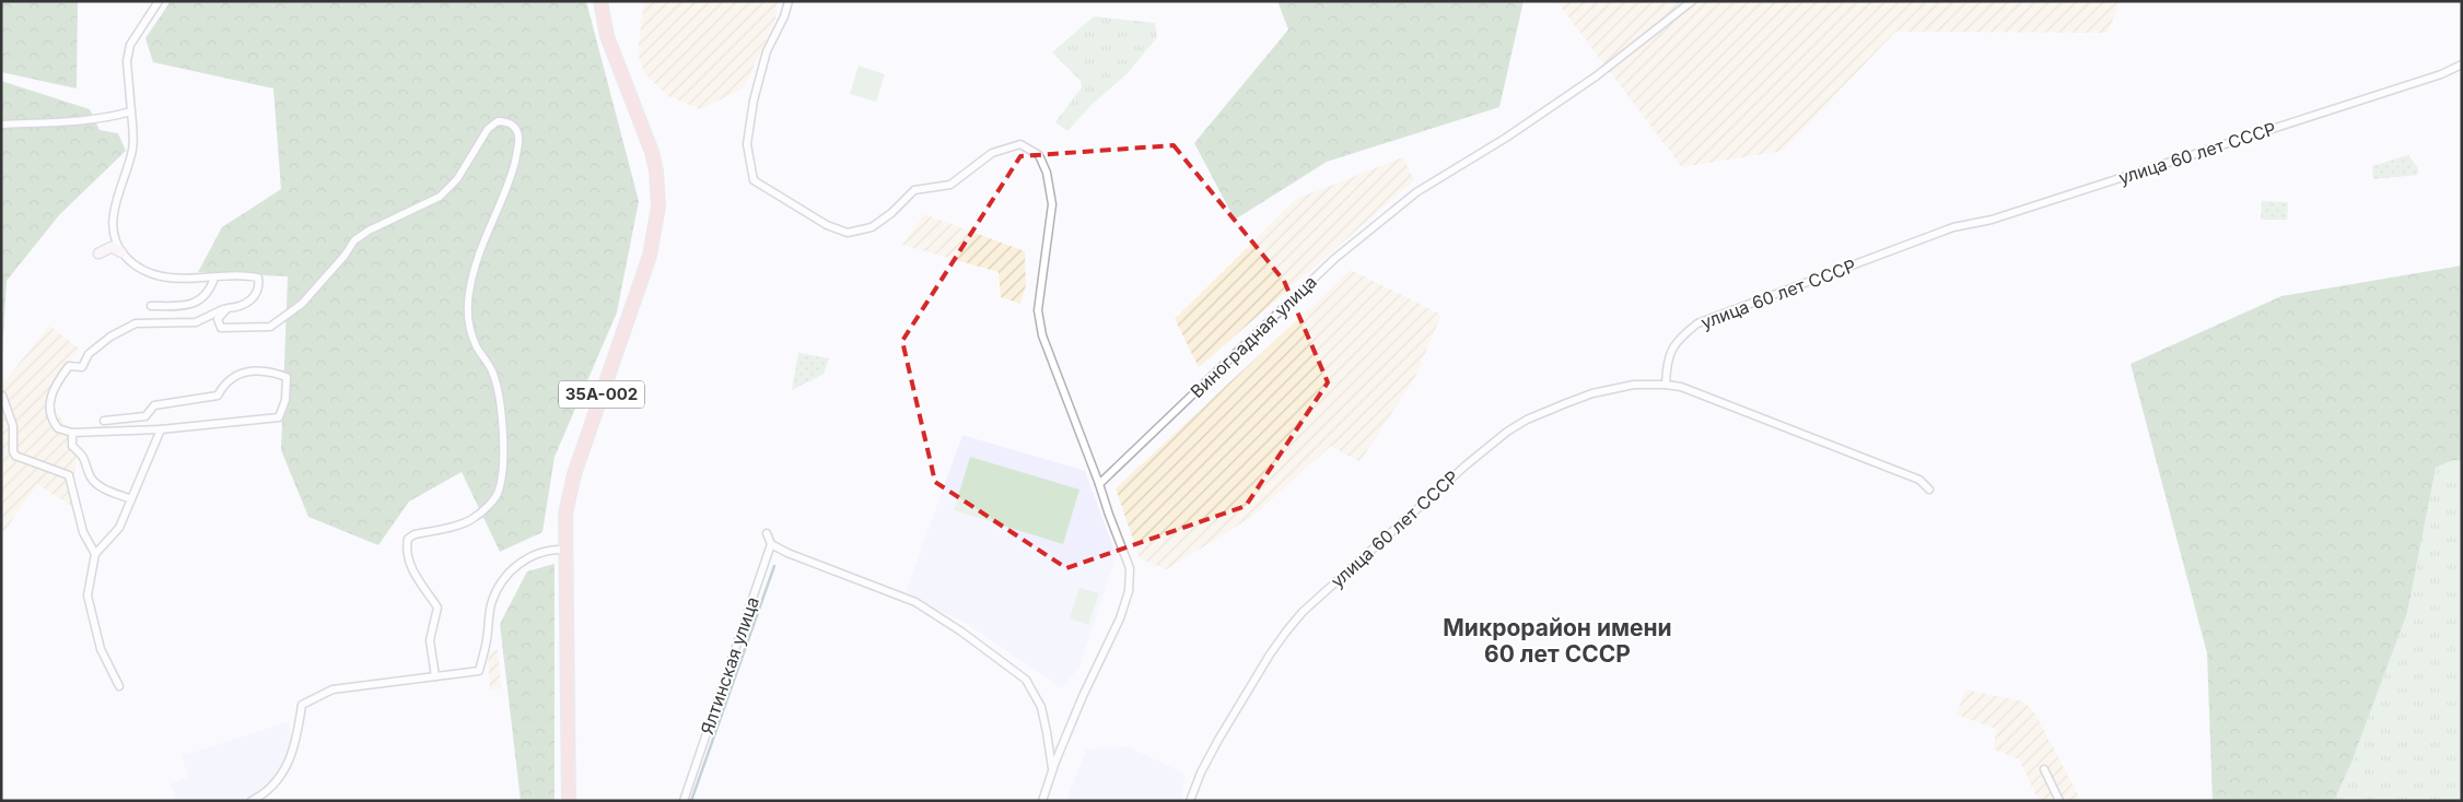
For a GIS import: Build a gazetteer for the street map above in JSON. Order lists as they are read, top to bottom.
{
  "streets": {
    "highway": ["35А-002"],
    "street": ["улица 60 лет СССР", "Виноградная улица", "Ялтинская улица"]
  },
  "districts": ["Микрорайон имени 60 лет СССР"]
}
